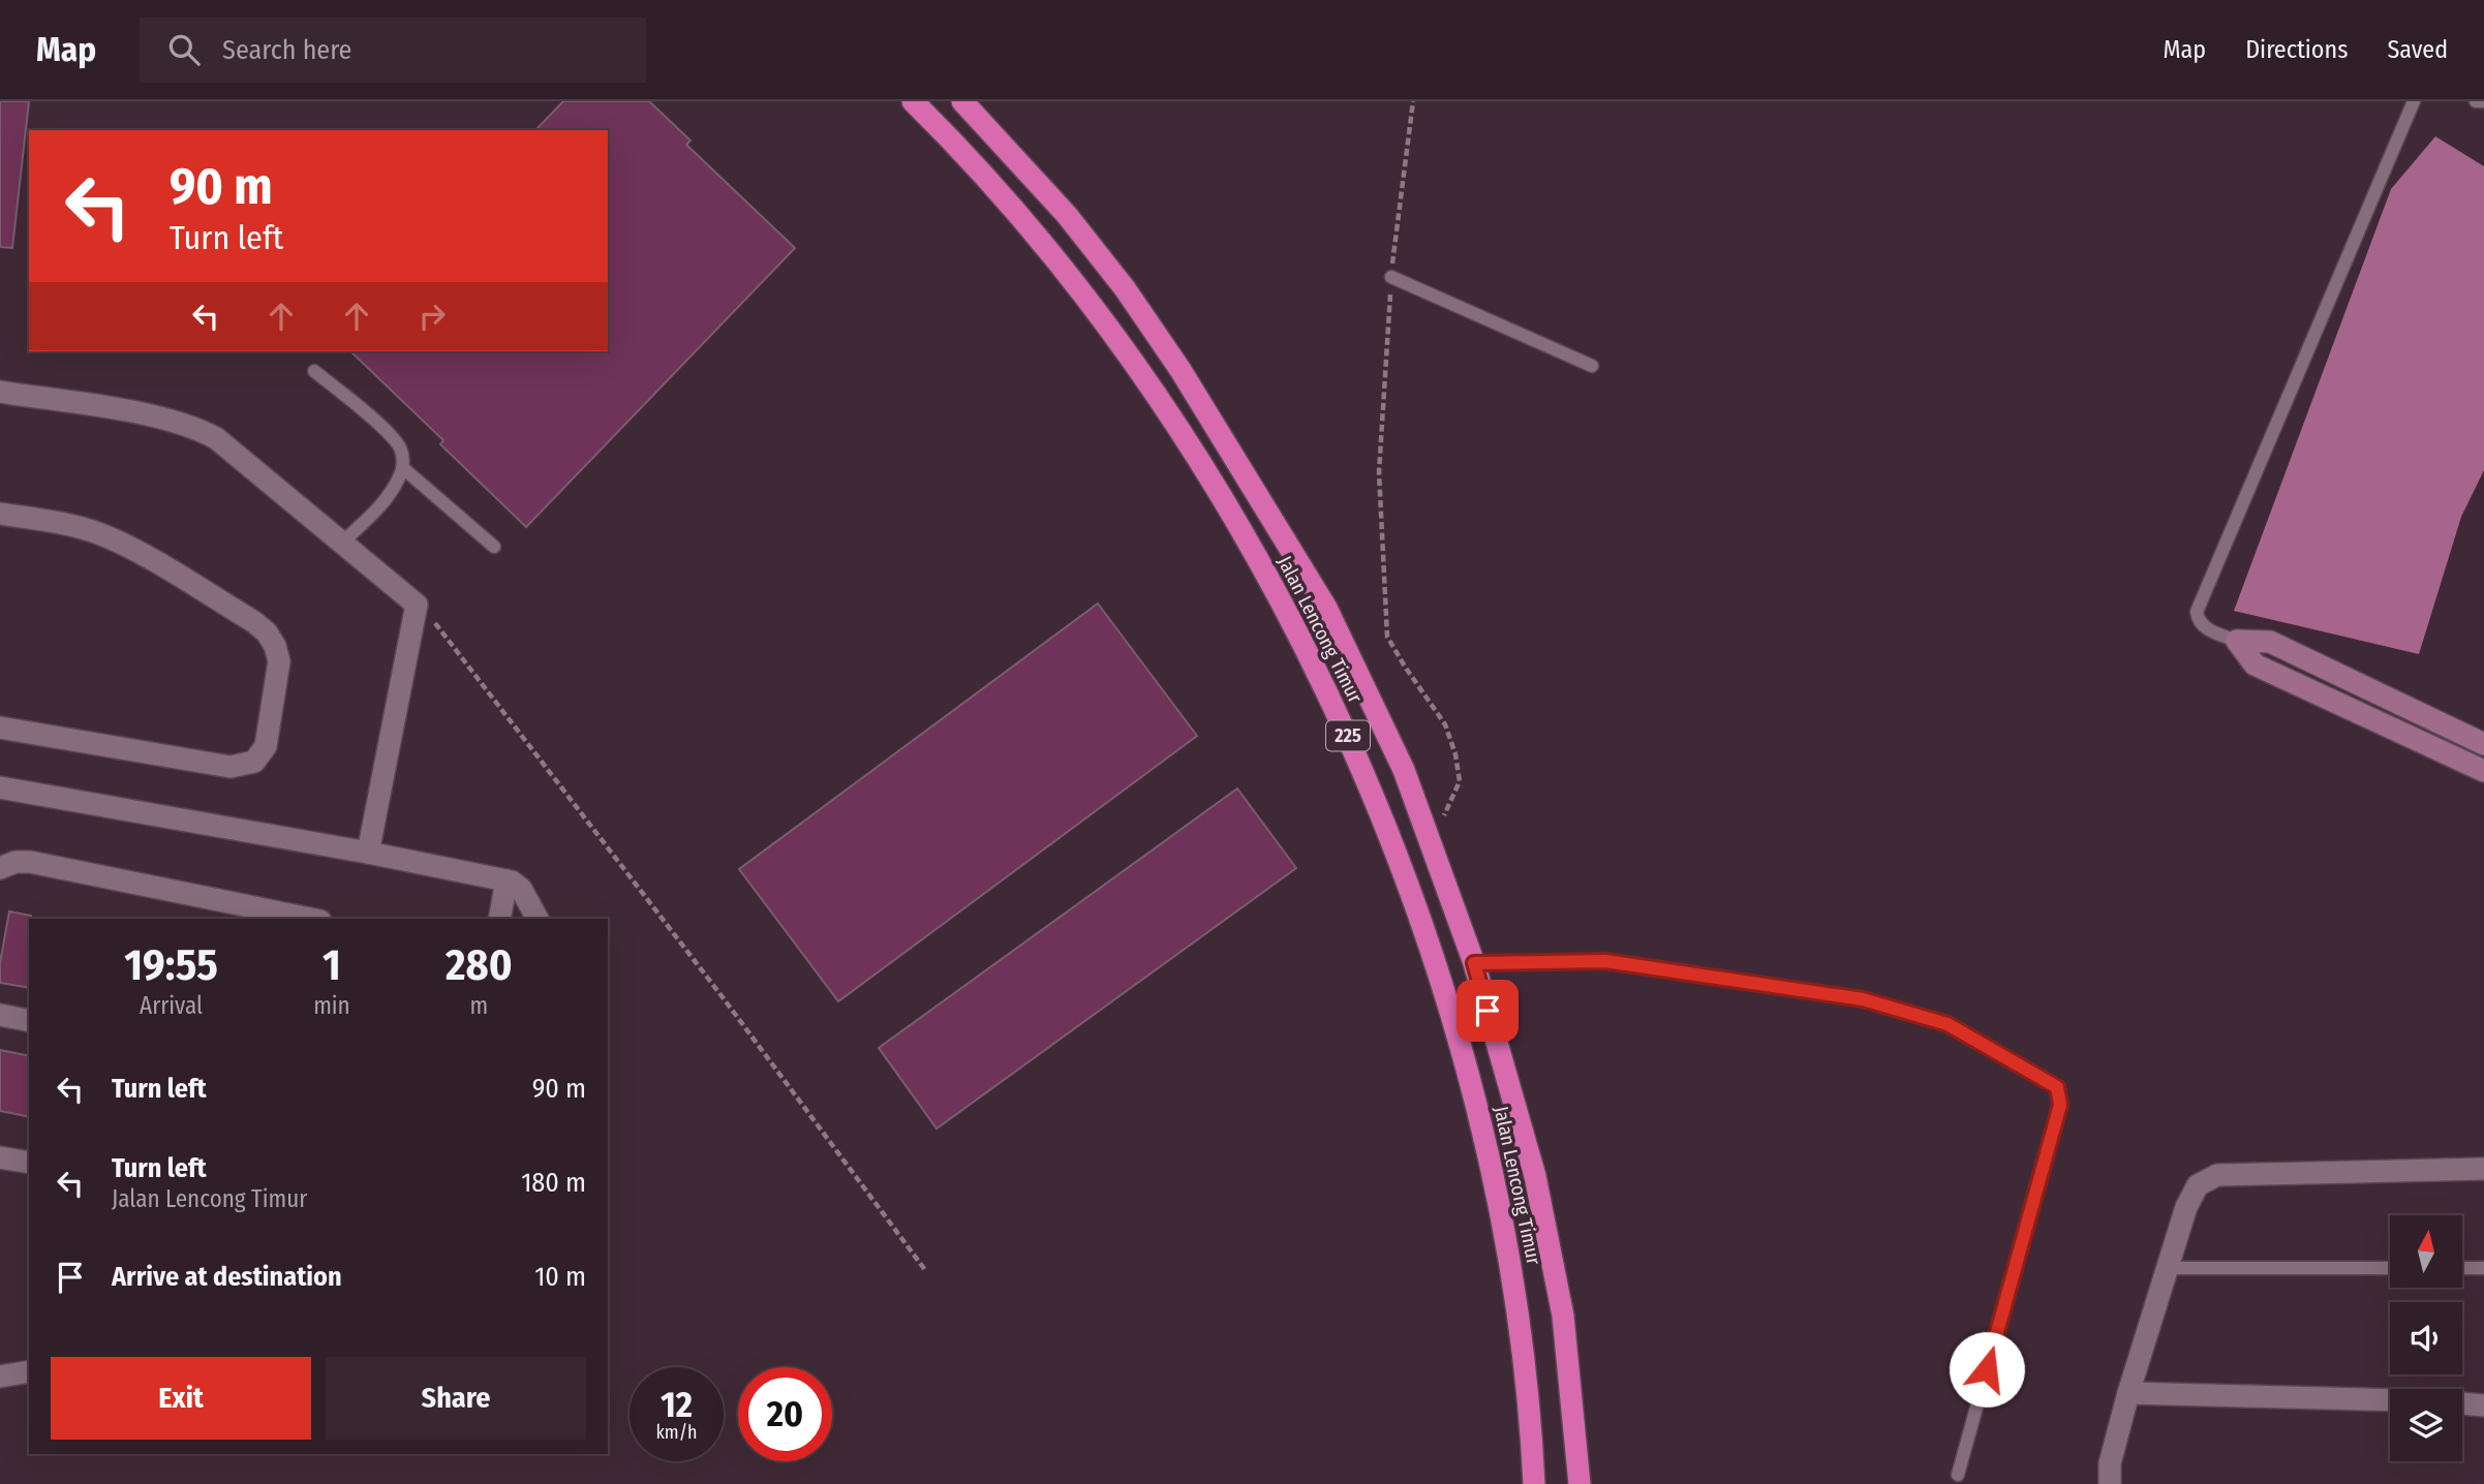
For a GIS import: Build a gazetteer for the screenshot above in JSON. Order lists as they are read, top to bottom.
{
  "streets": {
    "highway": ["Jalan Lencong Timur", "225"]
  },
  "north": "top",
  "page": {
    "header": "Map",
    "search": "Search here",
    "nav": ["Map", "Directions", "Saved"],
    "turn": ["90 m", "Turn left"],
    "eta": [
      "19:55",
      "Arrival",
      "1",
      "min",
      "280",
      "m"
    ],
    "list": [
      {
        "name": "Turn left",
        "value": "90 m"
      },
      {
        "name": "Turn left",
        "note": "Jalan Lencong Timur",
        "value": "180 m"
      },
      {
        "name": "Arrive at destination",
        "value": "10 m"
      }
    ],
    "buttons": ["Exit", "Share"],
    "speed": "12 km/h",
    "limit": "20"
  }
}
